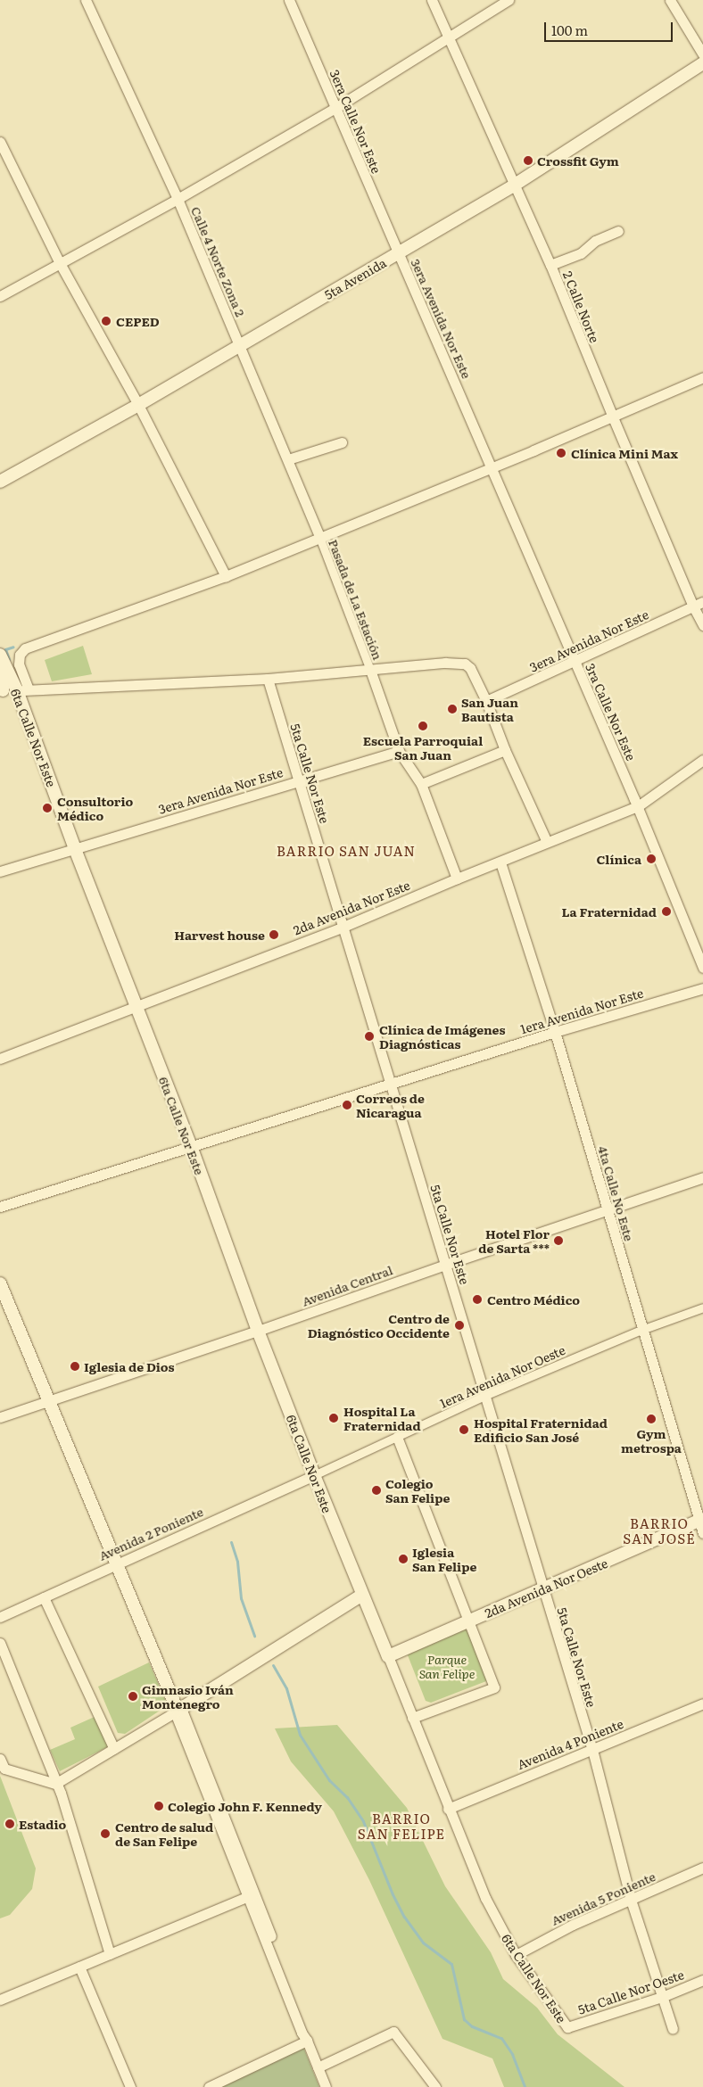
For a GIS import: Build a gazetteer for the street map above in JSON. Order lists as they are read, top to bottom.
{
  "streets": {
    "street": [
      "3era Calle Nor Este",
      "Calle 4 Norte Zona 2",
      "5ta Avenida",
      "2 Calle Norte",
      "3era Avenida Nor Este",
      "Pasada de La Estación",
      "3ra Calle Nor Este",
      "6ta Calle Nor Este",
      "5ta Calle Nor Este",
      "2da Avenida Nor Este",
      "1era Avenida Nor Este",
      "4ta Calle No Este",
      "Avenida Central",
      "1era Avenida Nor Oeste",
      "Avenida 2 Poniente",
      "2da Avenida Nor Oeste",
      "Avenida 4 Poniente",
      "Avenida 5 Poniente",
      "5ta Calle Nor Oeste"
    ]
  },
  "crossings": [
    ["3era Calle Nor Este", "5ta Avenida"],
    ["3era Calle Nor Este", "3era Avenida Nor Este"],
    ["Calle 4 Norte Zona 2", "5ta Avenida"],
    ["Calle 4 Norte Zona 2", "Pasada de La Estación"],
    ["5ta Avenida", "2 Calle Norte"],
    ["5ta Avenida", "3era Avenida Nor Este"],
    ["2 Calle Norte", "3era Avenida Nor Este"],
    ["3era Avenida Nor Este", "3ra Calle Nor Este"],
    ["3era Avenida Nor Este", "6ta Calle Nor Este"],
    ["3era Avenida Nor Este", "5ta Calle Nor Este"],
    ["3ra Calle Nor Este", "2da Avenida Nor Este"],
    ["6ta Calle Nor Este", "2da Avenida Nor Este"],
    ["6ta Calle Nor Este", "Avenida Central"],
    ["6ta Calle Nor Este", "1era Avenida Nor Oeste"],
    ["6ta Calle Nor Este", "Avenida 2 Poniente"],
    ["6ta Calle Nor Este", "2da Avenida Nor Oeste"],
    ["6ta Calle Nor Este", "Avenida 4 Poniente"],
    ["6ta Calle Nor Este", "Avenida 5 Poniente"],
    ["6ta Calle Nor Este", "5ta Calle Nor Oeste"],
    ["5ta Calle Nor Este", "2da Avenida Nor Este"],
    ["5ta Calle Nor Este", "1era Avenida Nor Este"],
    ["5ta Calle Nor Este", "Avenida Central"],
    ["5ta Calle Nor Este", "1era Avenida Nor Oeste"],
    ["5ta Calle Nor Este", "2da Avenida Nor Oeste"],
    ["5ta Calle Nor Este", "Avenida 4 Poniente"],
    ["5ta Calle Nor Este", "Avenida 5 Poniente"],
    ["5ta Calle Nor Este", "5ta Calle Nor Oeste"],
    ["2da Avenida Nor Este", "4ta Calle No Este"],
    ["1era Avenida Nor Este", "4ta Calle No Este"],
    ["4ta Calle No Este", "Avenida Central"],
    ["4ta Calle No Este", "1era Avenida Nor Oeste"],
    ["4ta Calle No Este", "2da Avenida Nor Oeste"],
    ["1era Avenida Nor Oeste", "Avenida 2 Poniente"]
  ],
  "districts": ["BARRIO SAN JUAN", "BARRIO SAN JOSÉ", "BARRIO SAN FELIPE"],
  "parks": ["Parque San Felipe"],
  "places": [
    "Crossfit Gym",
    "CEPED",
    "Clínica Mini Max",
    "San Juan Bautista",
    "Escuela Parroquial San Juan",
    "Consultorio Médico",
    "Clínica",
    "La Fraternidad",
    "Harvest house",
    "Clínica de Imágenes Diagnósticas",
    "Correos de Nicaragua",
    "Hotel Flor de Sarta ***",
    "Centro Médico",
    "Centro de Diagnóstico Occidente",
    "Iglesia de Dios",
    "Hospital La Fraternidad",
    "Gym metrospa",
    "Hospital Fraternidad Edificio San José",
    "Colegio San Felipe",
    "Iglesia San Felipe",
    "Gimnasio Iván Montenegro",
    "Colegio John F. Kennedy",
    "Estadio",
    "Centro de salud de San Felipe"
  ],
  "scale_bar": "100 m"
}
